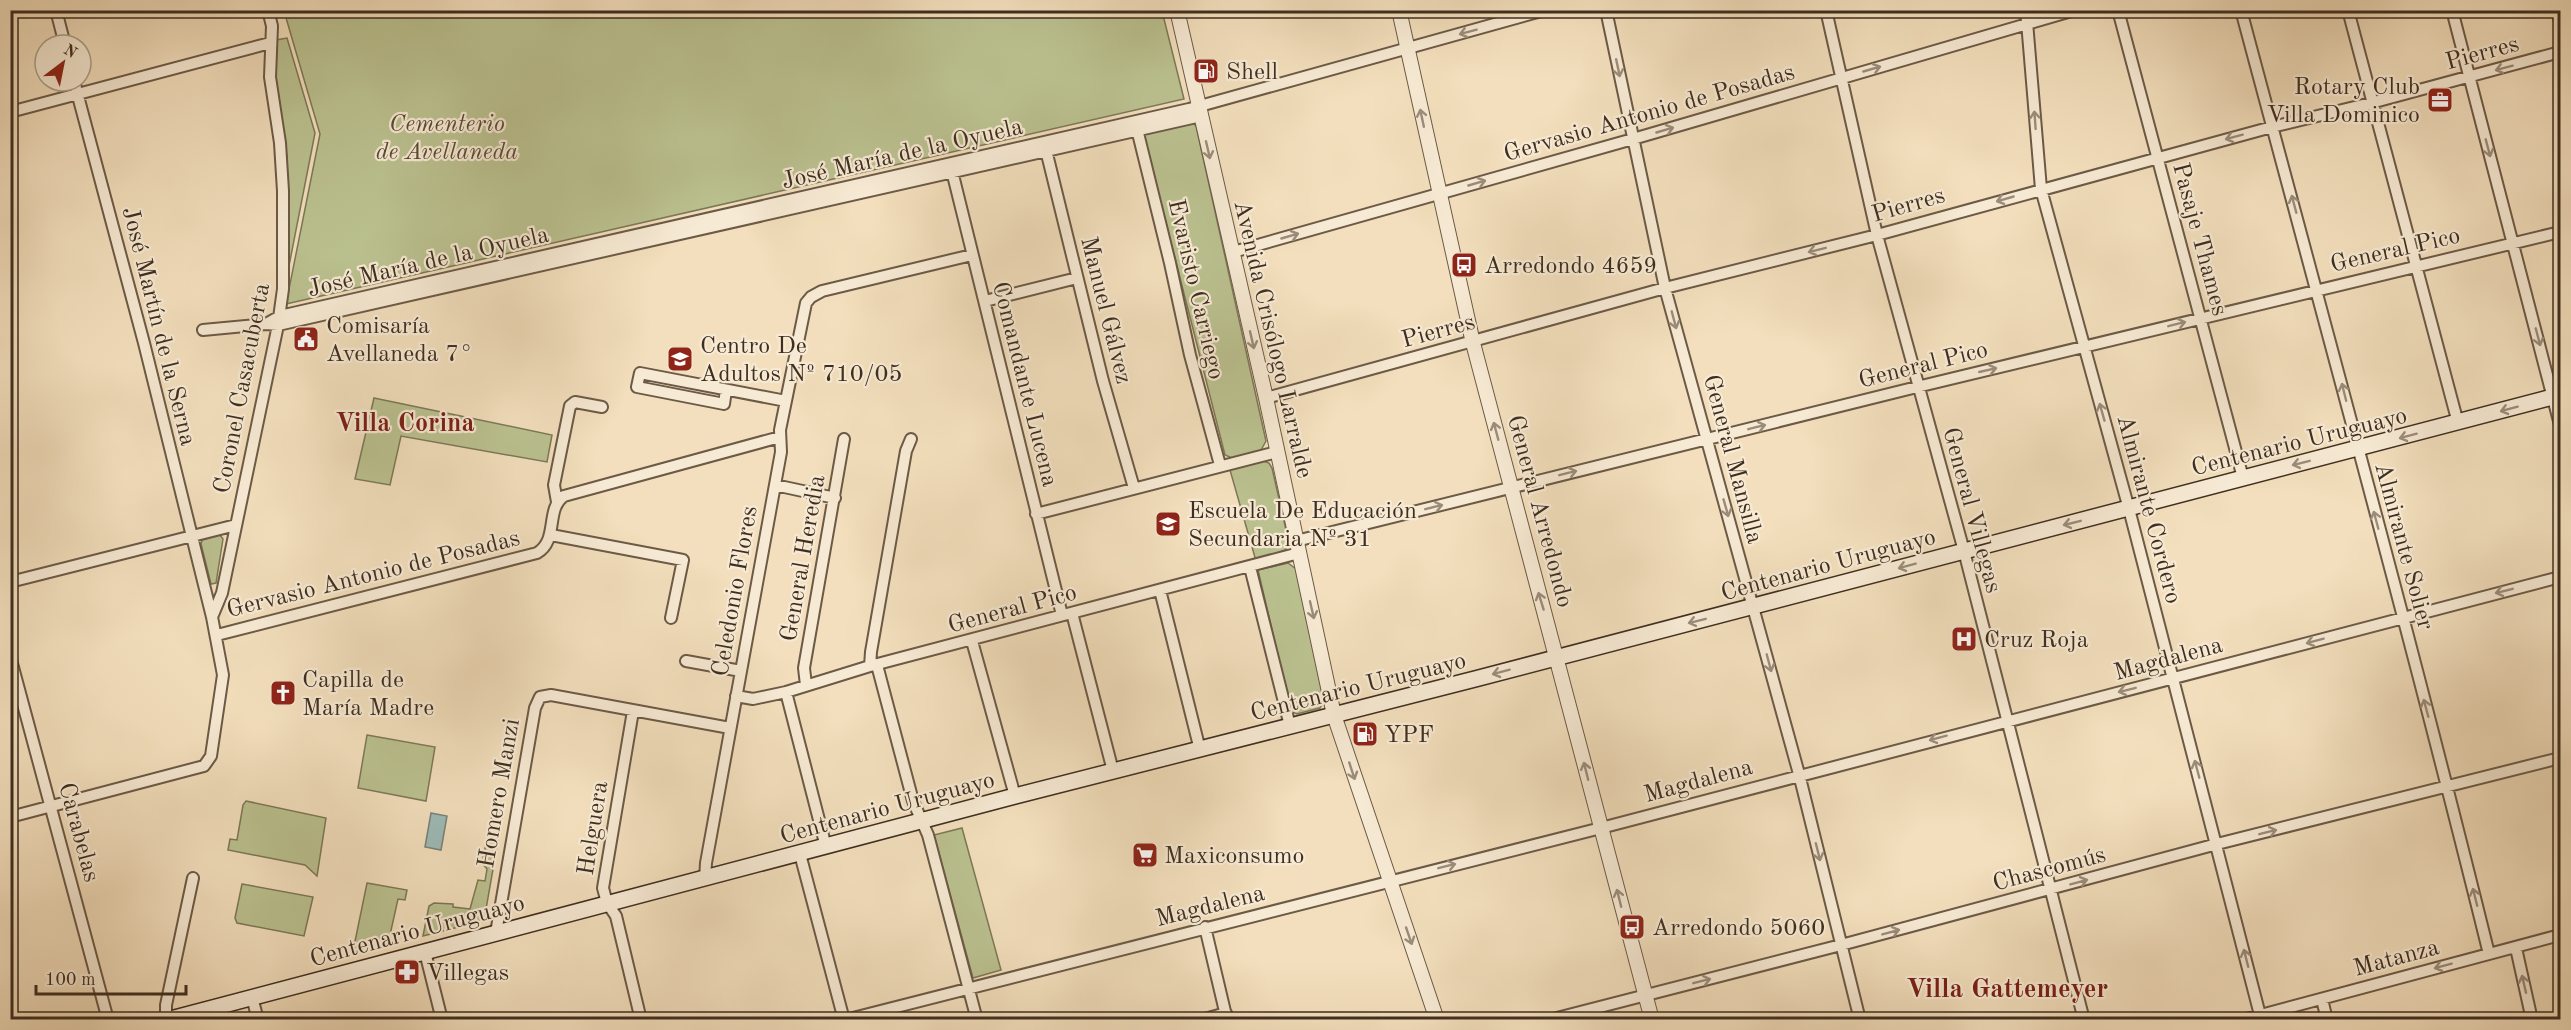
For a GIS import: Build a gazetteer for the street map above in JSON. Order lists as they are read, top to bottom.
{
  "streets": {
    "main road": ["Centenario Uruguayo"],
    "street": [
      "Pierres",
      "Gervasio Antonio de Posadas",
      "José María de la Oyuela",
      "Pasaje Thames",
      "General Pico",
      "Evaristo Carriego",
      "Manuel Gálvez",
      "José Martín de la Serna",
      "Avenida Crisólogo Larralde",
      "Comandante Lucena",
      "Coronel Casacuberta",
      "General Mansilla",
      "Almirante Cordero",
      "General Villegas",
      "General Arredondo",
      "Almirante Solier",
      "General Heredia",
      "Celedonio Flores",
      "Magdalena",
      "Homero Manzi",
      "Helguera",
      "Carabelas",
      "Chascomús",
      "Matanza"
    ]
  },
  "crossings": [
    ["Pierres", "Pasaje Thames"],
    ["Pierres", "Avenida Crisólogo Larralde"],
    ["Pierres", "General Mansilla"],
    ["Pierres", "Almirante Cordero"],
    ["Pierres", "General Villegas"],
    ["Pierres", "General Arredondo"],
    ["Pierres", "Almirante Solier"],
    ["Gervasio Antonio de Posadas", "Avenida Crisólogo Larralde"],
    ["Gervasio Antonio de Posadas", "General Mansilla"],
    ["Gervasio Antonio de Posadas", "Almirante Cordero"],
    ["Gervasio Antonio de Posadas", "General Villegas"],
    ["Gervasio Antonio de Posadas", "General Arredondo"],
    ["José María de la Oyuela", "Evaristo Carriego"],
    ["José María de la Oyuela", "Manuel Gálvez"],
    ["José María de la Oyuela", "Avenida Crisólogo Larralde"],
    ["José María de la Oyuela", "Comandante Lucena"],
    ["José María de la Oyuela", "Coronel Casacuberta"],
    ["José María de la Oyuela", "General Arredondo"],
    ["Pasaje Thames", "General Pico"],
    ["Pasaje Thames", "Centenario Uruguayo"],
    ["General Pico", "Avenida Crisólogo Larralde"],
    ["General Pico", "Comandante Lucena"],
    ["General Pico", "General Mansilla"],
    ["General Pico", "Almirante Cordero"],
    ["General Pico", "General Villegas"],
    ["General Pico", "General Arredondo"],
    ["General Pico", "Almirante Solier"],
    ["General Pico", "General Heredia"],
    ["General Pico", "Celedonio Flores"],
    ["José Martín de la Serna", "Coronel Casacuberta"],
    ["Avenida Crisólogo Larralde", "Centenario Uruguayo"],
    ["Avenida Crisólogo Larralde", "Magdalena"],
    ["Comandante Lucena", "Centenario Uruguayo"],
    ["Comandante Lucena", "Celedonio Flores"],
    ["Centenario Uruguayo", "General Mansilla"],
    ["Centenario Uruguayo", "Almirante Cordero"],
    ["Centenario Uruguayo", "General Villegas"],
    ["Centenario Uruguayo", "General Arredondo"],
    ["Centenario Uruguayo", "Almirante Solier"],
    ["Centenario Uruguayo", "Celedonio Flores"],
    ["Centenario Uruguayo", "Homero Manzi"],
    ["Centenario Uruguayo", "Helguera"],
    ["General Mansilla", "Magdalena"],
    ["General Mansilla", "Chascomús"],
    ["Almirante Cordero", "Magdalena"],
    ["Almirante Cordero", "Chascomús"],
    ["Almirante Cordero", "Matanza"],
    ["General Villegas", "Magdalena"],
    ["General Villegas", "Chascomús"],
    ["General Arredondo", "Magdalena"],
    ["General Arredondo", "Chascomús"],
    ["Almirante Solier", "Magdalena"],
    ["Almirante Solier", "Chascomús"],
    ["Almirante Solier", "Matanza"],
    ["Homero Manzi", "Helguera"]
  ],
  "one_way": [
    "Pierres",
    "Gervasio Antonio de Posadas",
    "General Pico",
    "Avenida Crisólogo Larralde",
    "Centenario Uruguayo",
    "General Mansilla",
    "Almirante Cordero",
    "General Arredondo",
    "Almirante Solier",
    "Chascomús",
    "Matanza"
  ],
  "districts": ["Villa Corina", "Villa Gattemeyer"],
  "parks": ["Cementerio de Avellaneda"],
  "places": {
    "fuel station": ["Shell", "YPF"],
    "office": ["Rotary Club Villa Dominico"],
    "bus stop": ["Arredondo 4659", "Arredondo 5060"],
    "public building": ["Comisaría Avellaneda 7°"],
    "school or university": ["Centro De Adultos Nº 710/05", "Escuela De Educación Secundaria Nº 31"],
    "hospital": ["Cruz Roja"],
    "church": ["Capilla de María Madre"],
    "supermarket": ["Maxiconsumo"],
    "pharmacy": ["Villegas"]
  },
  "scale_bar": "100 m",
  "north": "top right"
}
